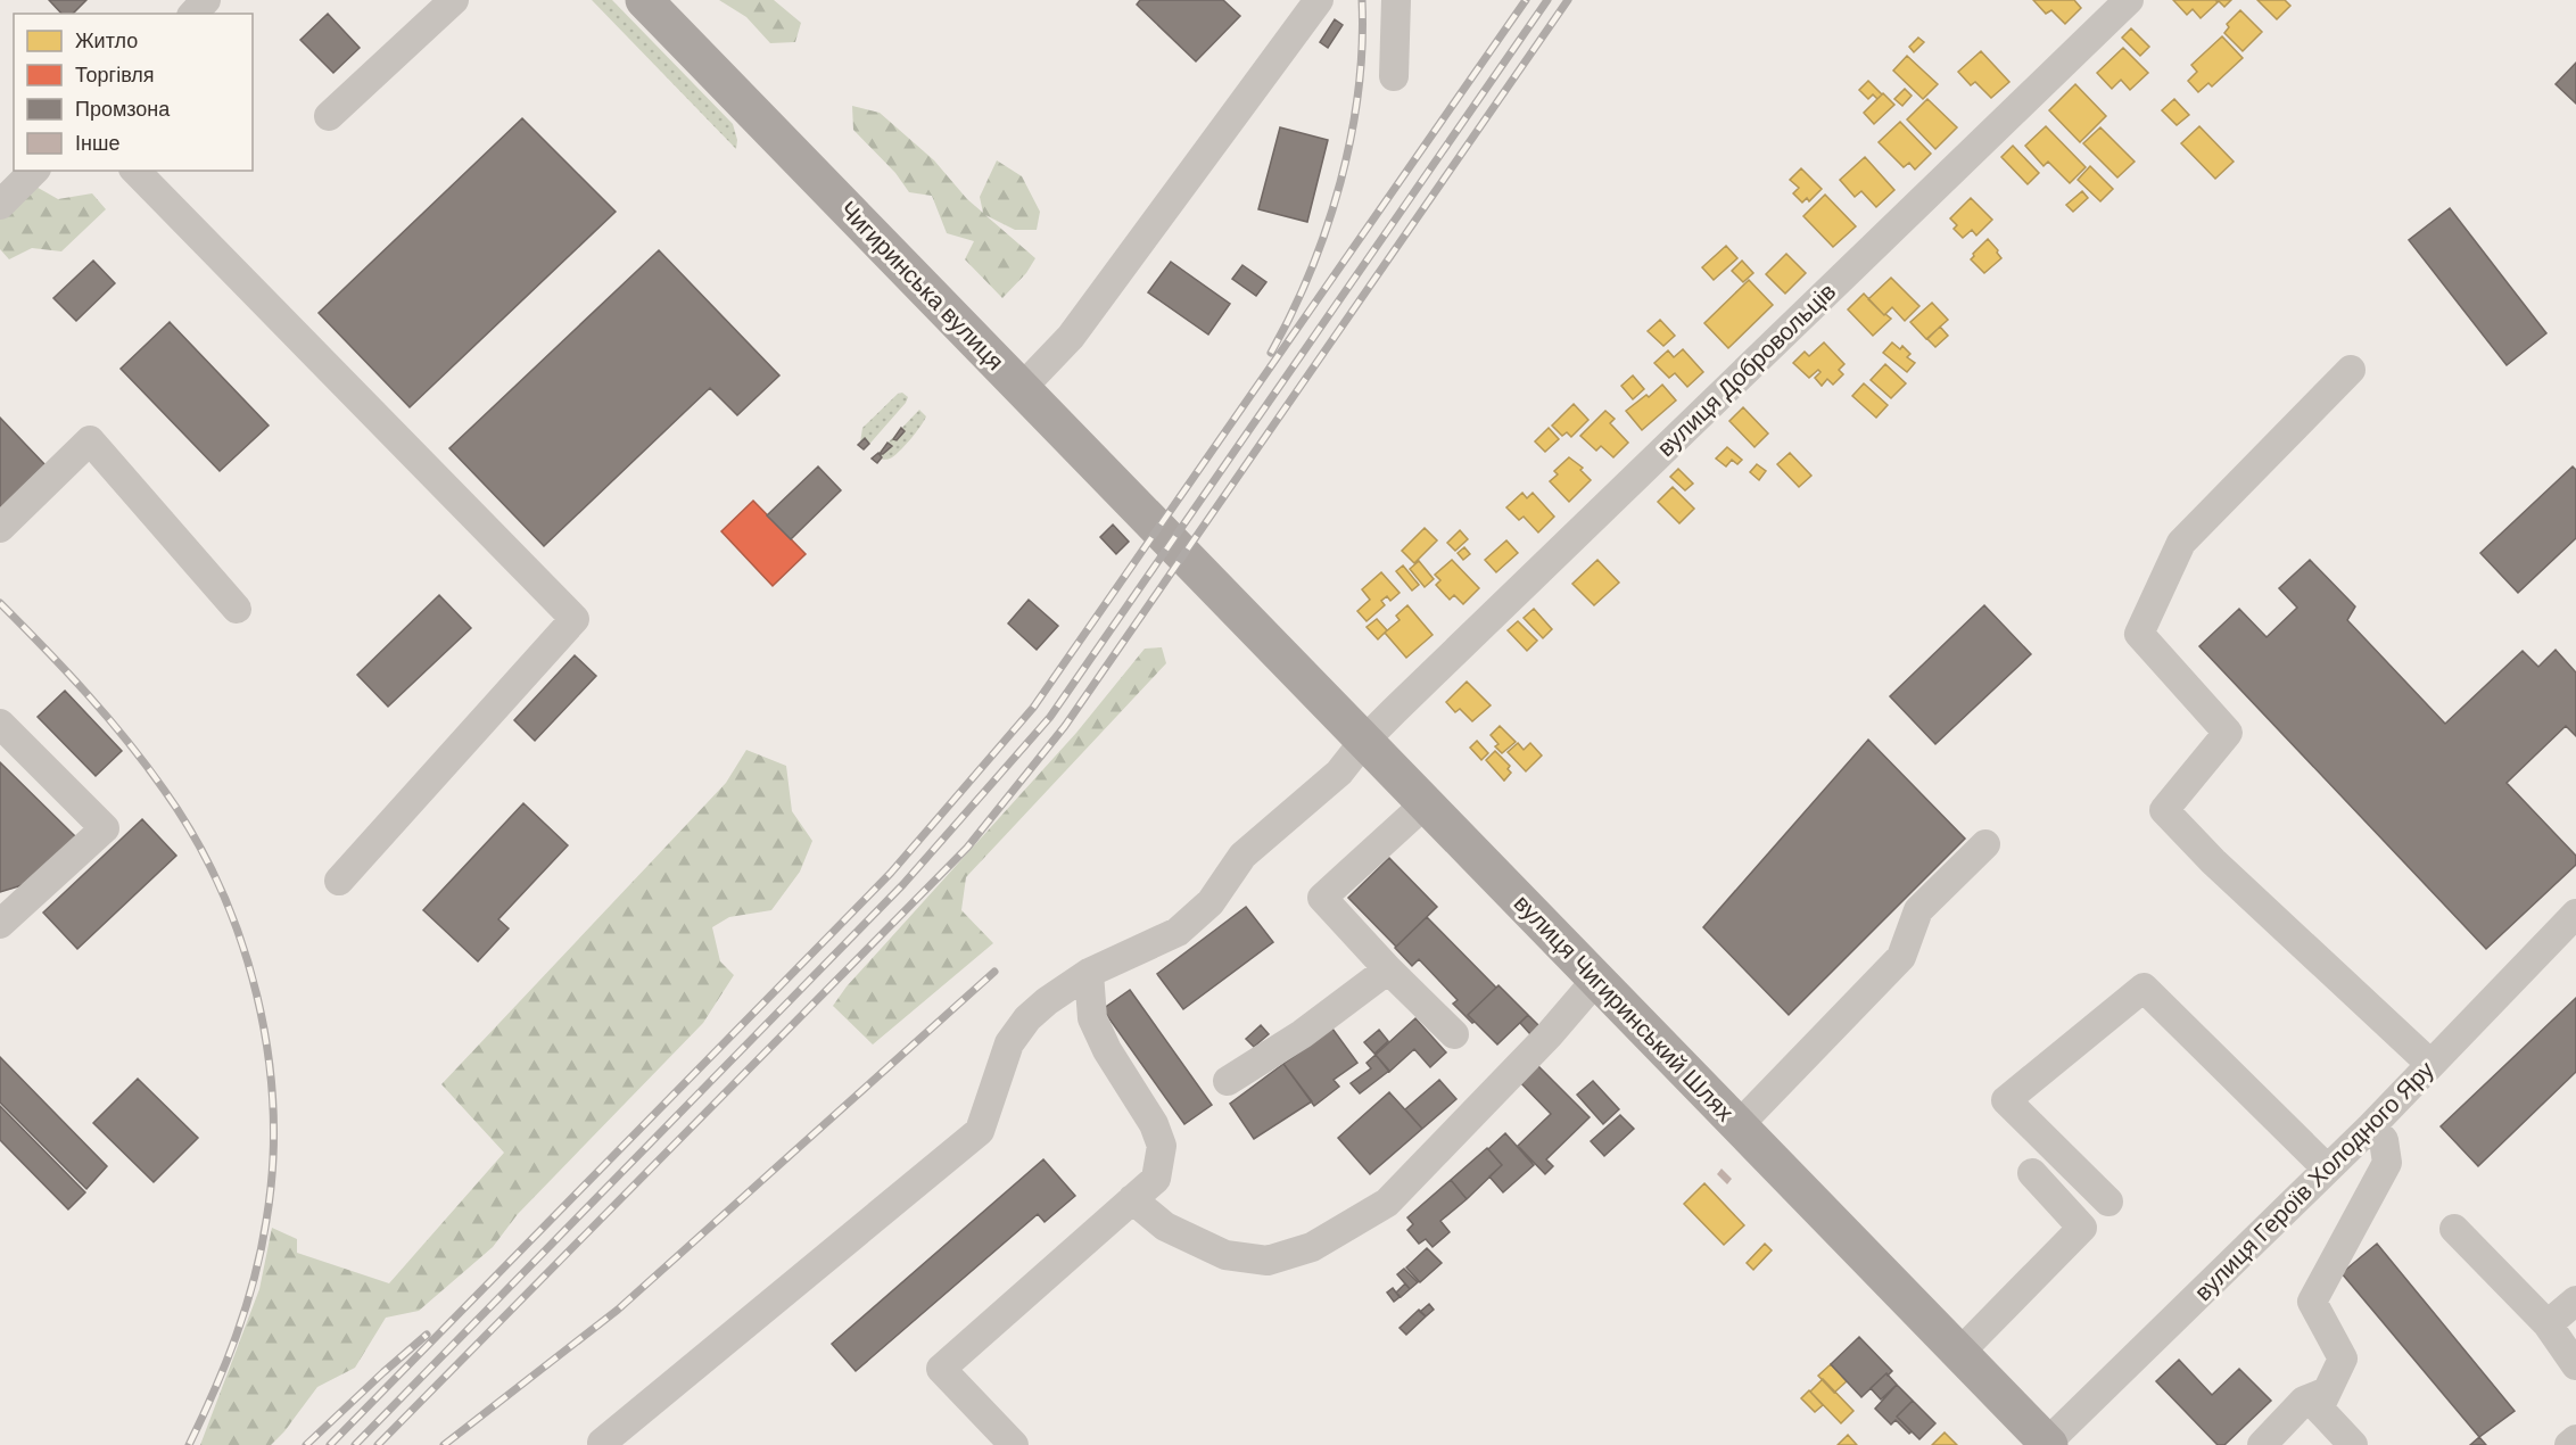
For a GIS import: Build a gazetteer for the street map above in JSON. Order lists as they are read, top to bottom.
{
  "streets": {
    "main road": ["Чигиринська вулиця", "вулиця Чигиринський Шлях"],
    "street": ["вулиця Добровольців", "вулиця Героїв Холодного Яру"]
  },
  "crossings": [
    ["Чигиринська вулиця", "вулиця Чигиринський Шлях"],
    ["вулиця Добровольців", "вулиця Чигиринський Шлях"],
    ["вулиця Чигиринський Шлях", "вулиця Героїв Холодного Яру"]
  ],
  "legend": [
    "Житло",
    "Торгівля",
    "Промзона",
    "Інше"
  ]
}
